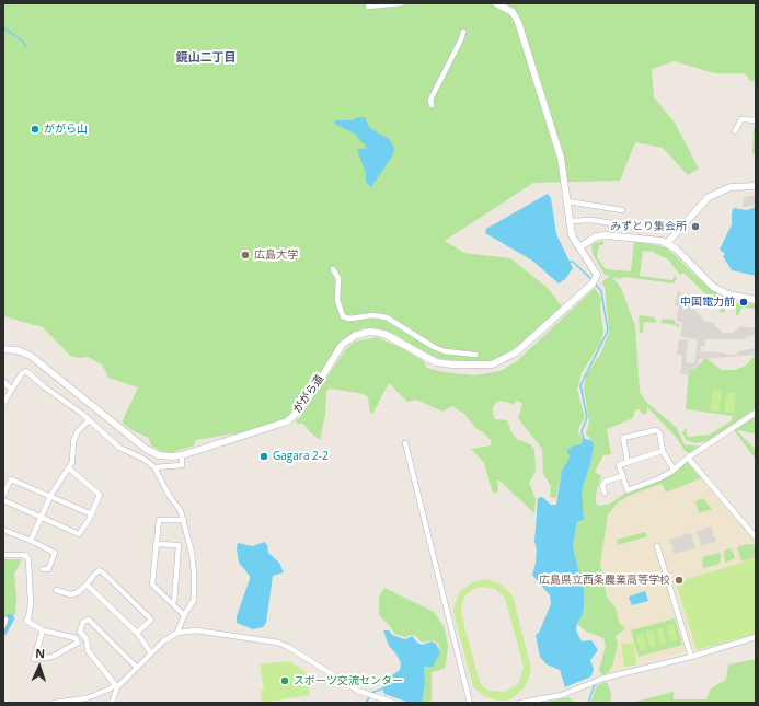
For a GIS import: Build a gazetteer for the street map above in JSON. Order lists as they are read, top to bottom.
{
  "streets": {
    "street": ["ががら道"]
  },
  "districts": ["鏡山二丁目"],
  "places": [
    "ががら山",
    "みずとり集会所",
    "広島大学",
    "中国電力前",
    "Gagara 2-2",
    "広島県立西条農業高等学校",
    "スポーツ交流センター"
  ],
  "north": "top"
}
